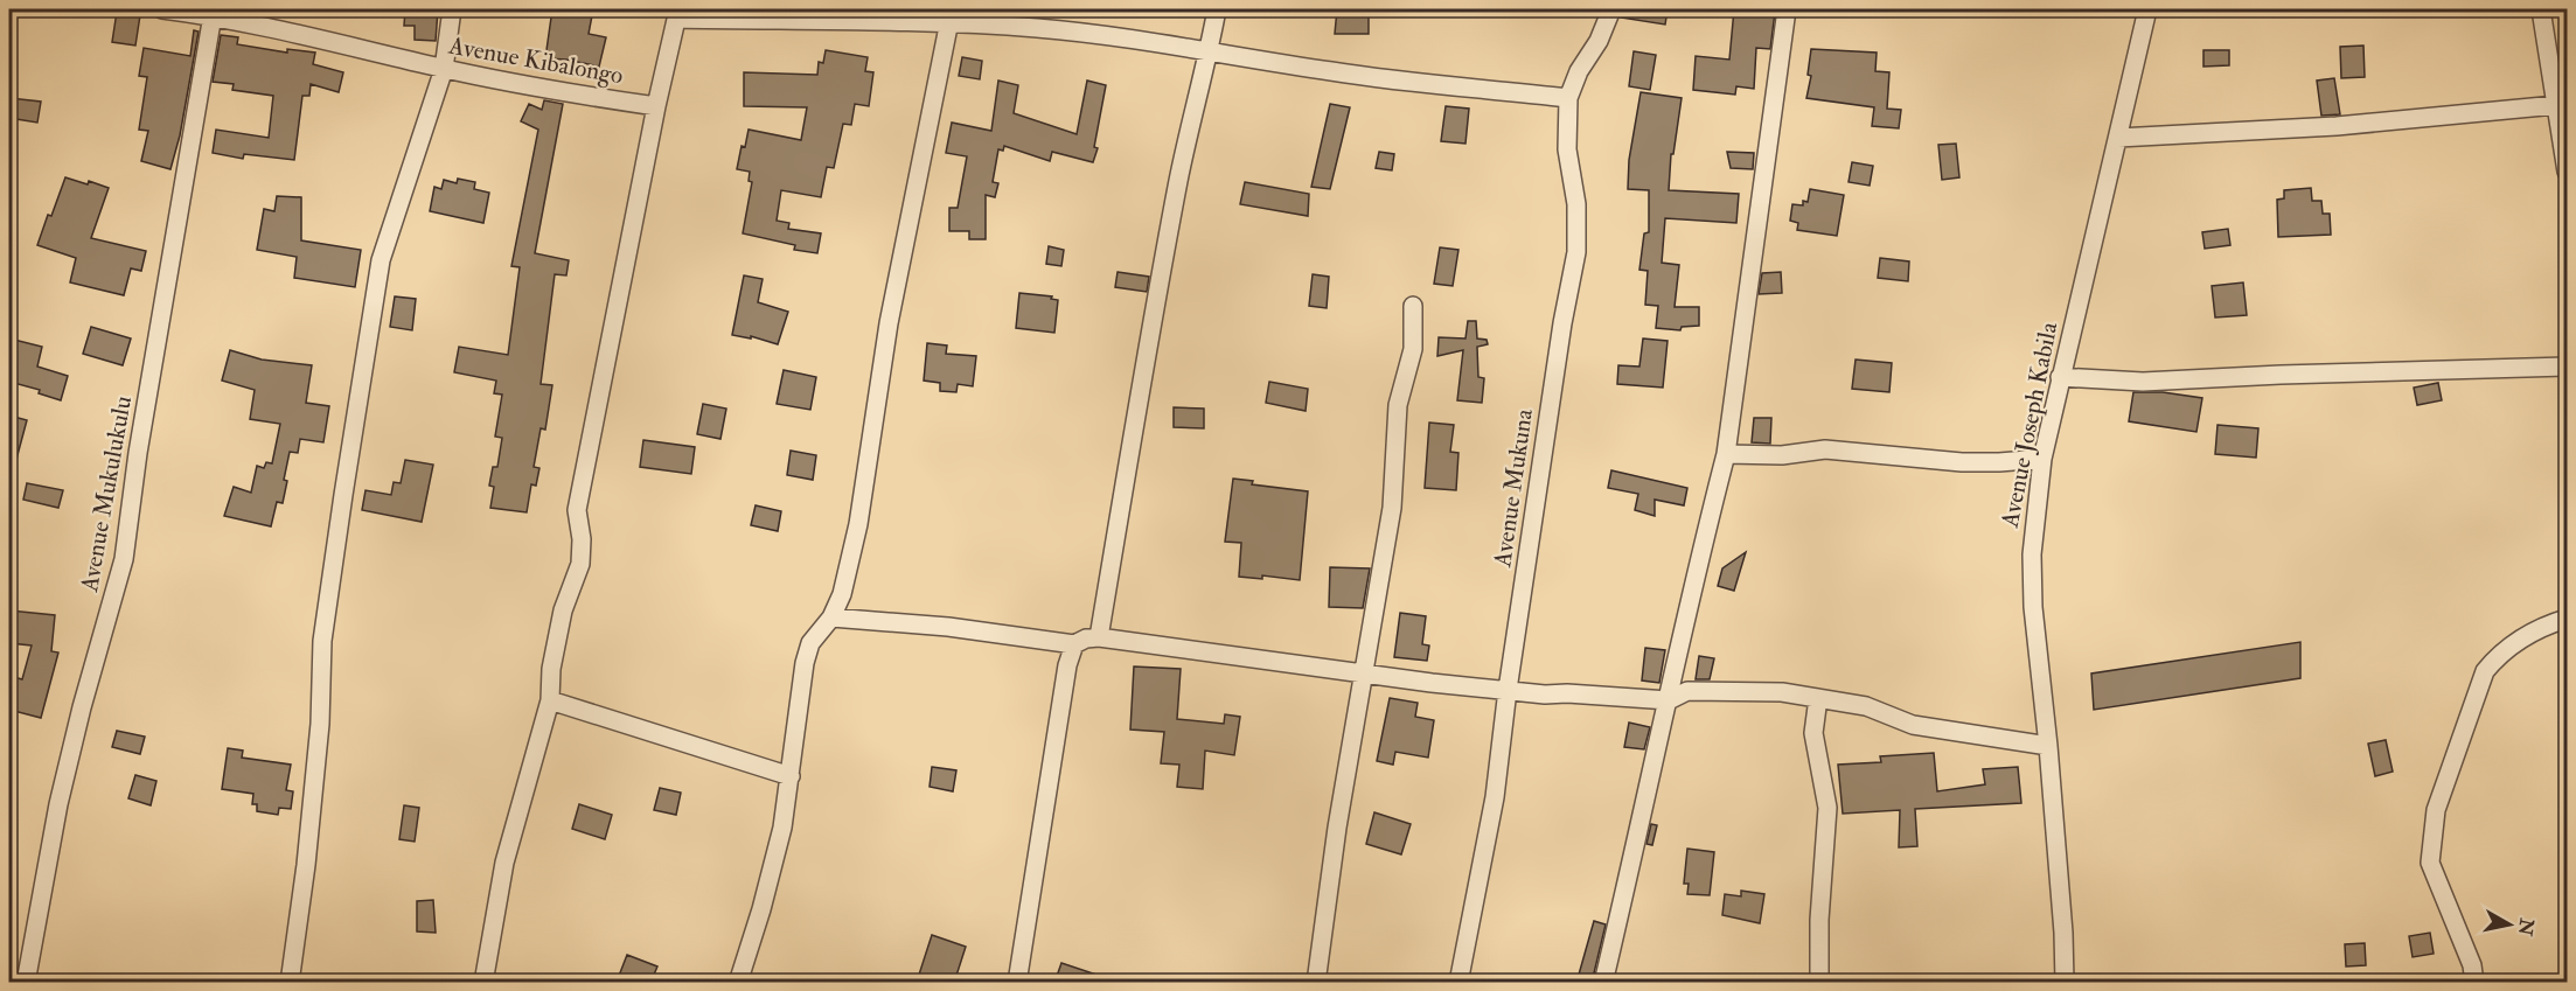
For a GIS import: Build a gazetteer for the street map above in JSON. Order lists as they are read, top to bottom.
{
  "streets": {
    "street": [
      "Avenue Kibalongo",
      "Avenue Joseph Kabila",
      "Avenue Mukuna",
      "Avenue Mukulukulu"
    ]
  },
  "crossings": [
    ["Avenue Kibalongo", "Avenue Mukulukulu"]
  ],
  "north": "right"
}
